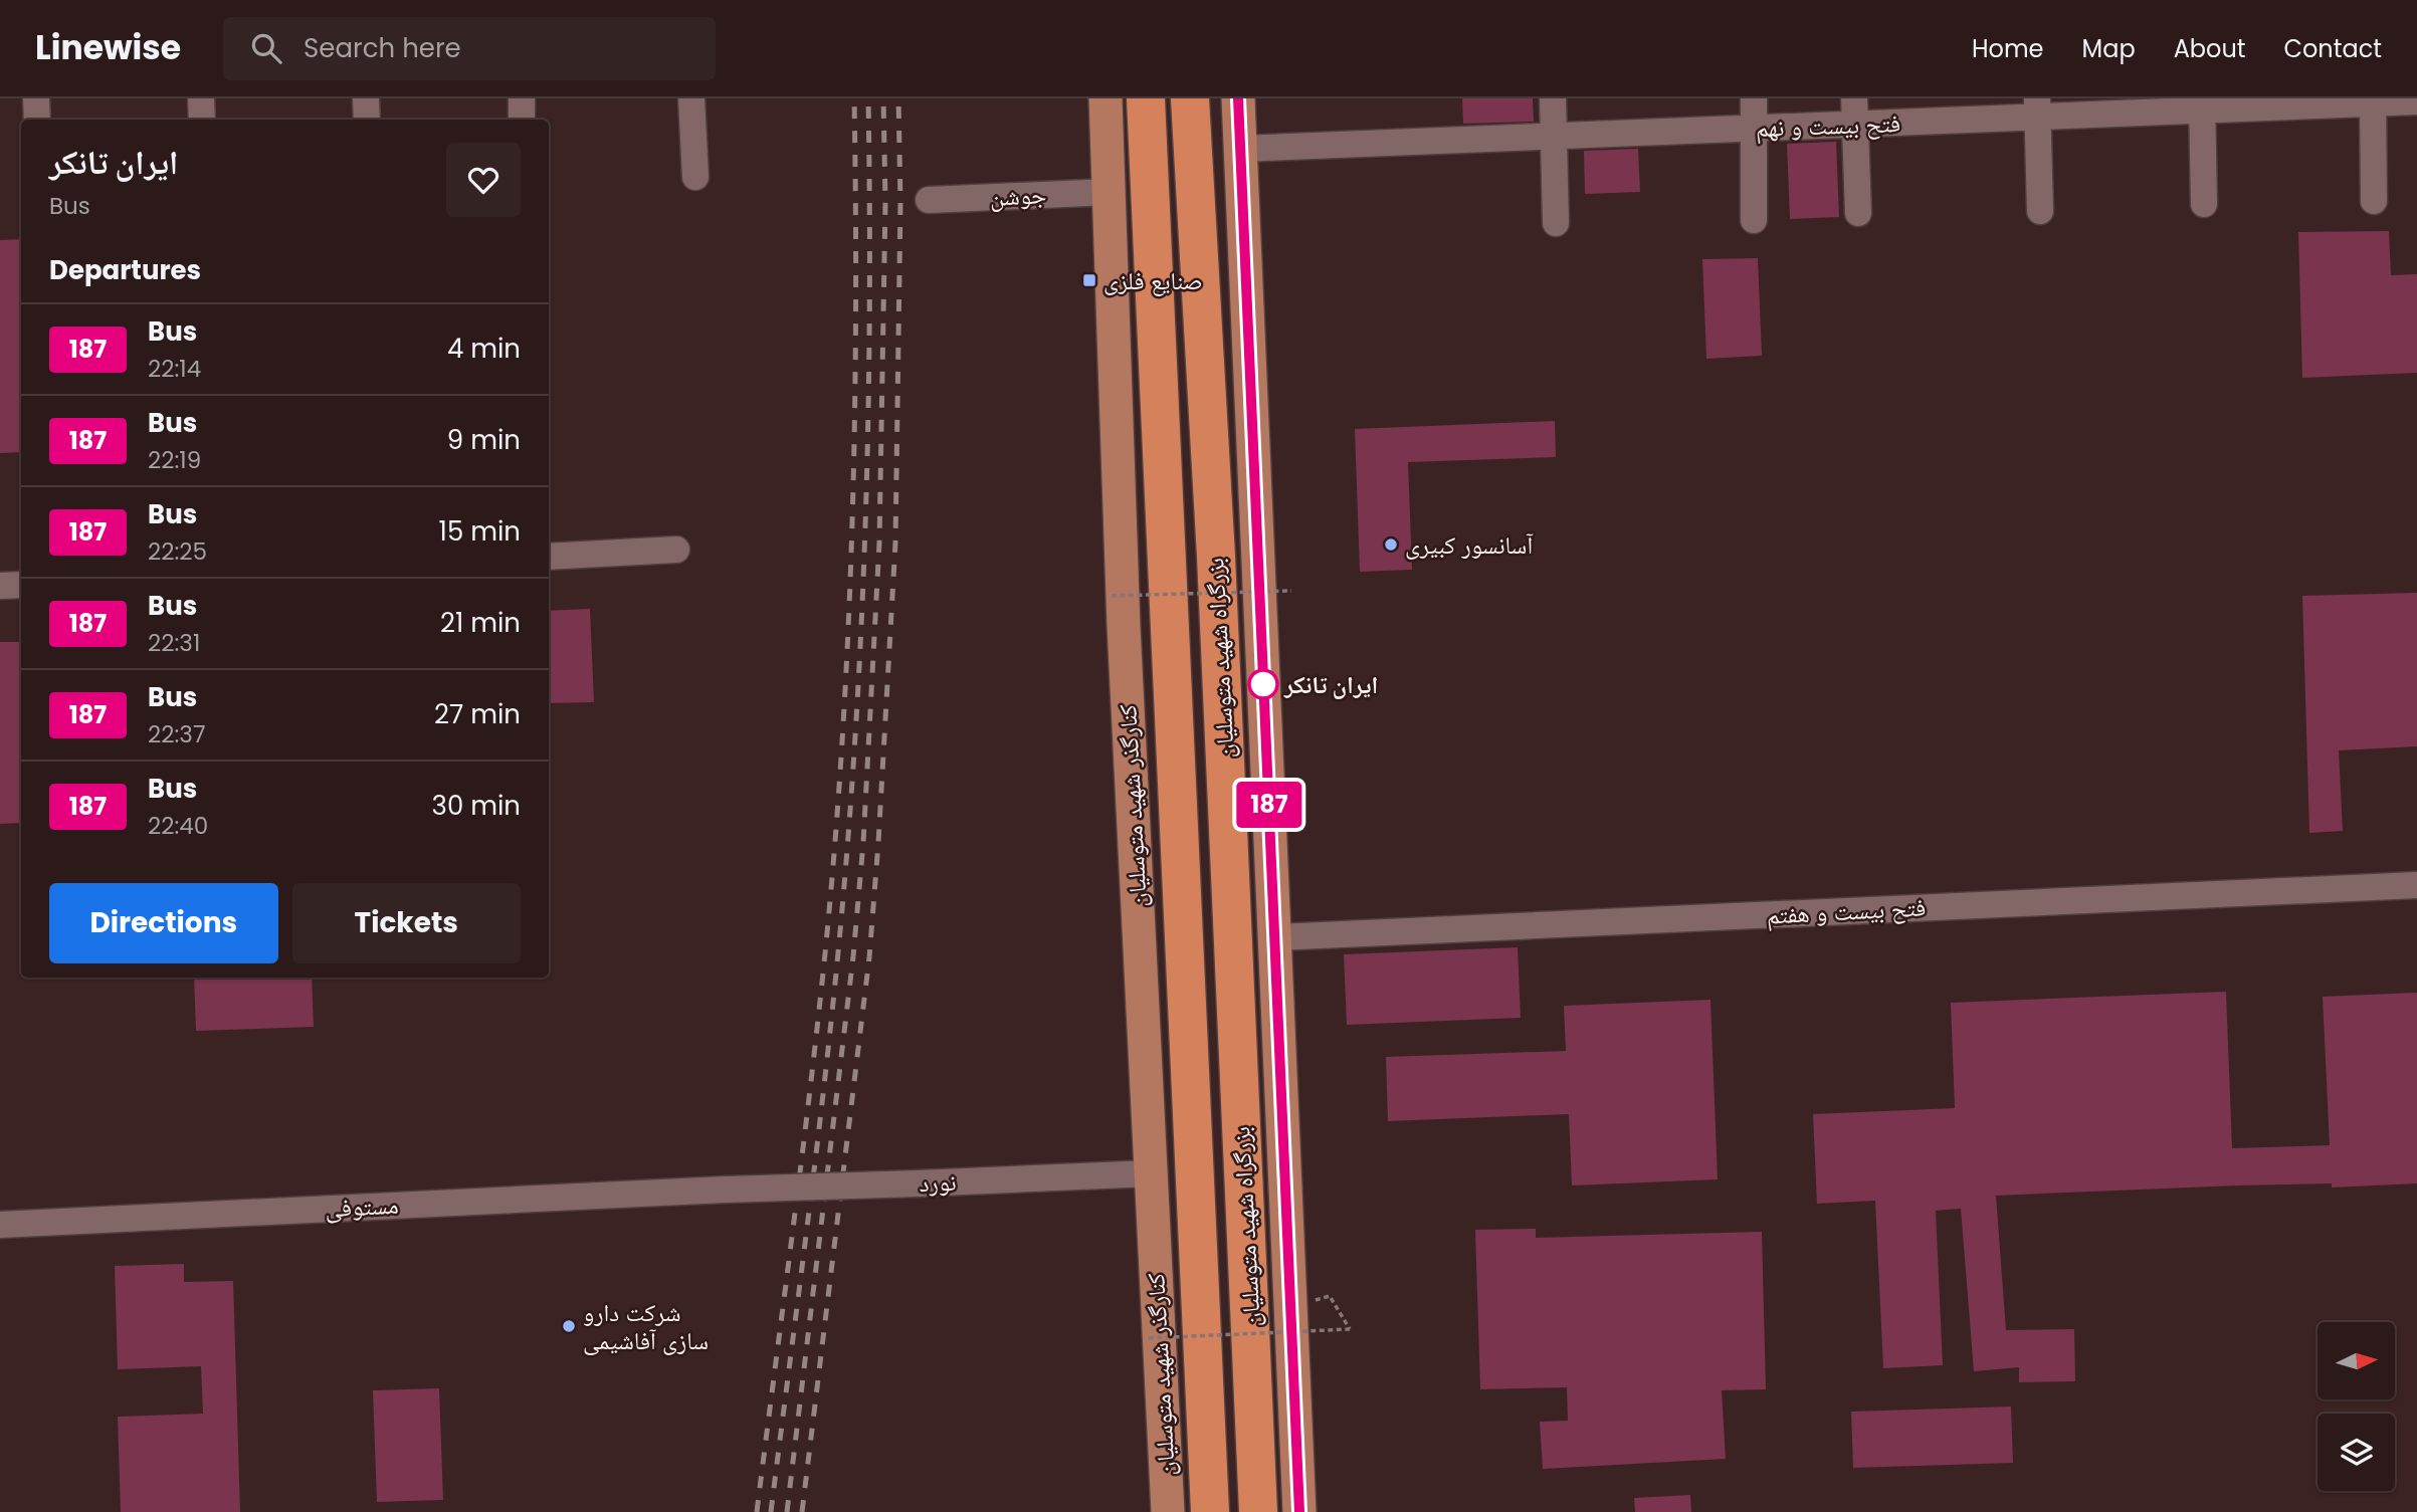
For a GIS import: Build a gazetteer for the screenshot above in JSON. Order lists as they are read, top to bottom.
{
  "streets": {
    "highway": ["بزرگراه شهید متوسلیان"],
    "main road": ["کنارگذر شهید متوسلیان"],
    "street": [
      "فتح بیست و نهم",
      "جوشن",
      "فتح بیست و هفتم",
      "نورد",
      "مستوفی"
    ]
  },
  "crossings": [
    ["جوشن", "کنارگذر شهید متوسلیان"],
    ["کنارگذر شهید متوسلیان", "نورد"],
    ["نورد", "مستوفی"]
  ],
  "places": {
    "transit": ["صنایع فلزی"],
    "other": ["آسانسور کبیری", "ایران تانکر", "شرکت دارو سازی آفاشیمی"]
  },
  "lines": ["bus line 187"],
  "north": "right",
  "page": {
    "header": "Linewise",
    "search": "Search here",
    "nav": [
      "Home",
      "Map",
      "About",
      "Contact"
    ],
    "on_map": "187",
    "heading": [
      ["ایران تانکر", "Bus"],
      "Departures"
    ],
    "list": [
      {
        "mark": "187",
        "name": "Bus",
        "note": "22:14",
        "value": "4 min"
      },
      {
        "mark": "187",
        "name": "Bus",
        "note": "22:19",
        "value": "9 min"
      },
      {
        "mark": "187",
        "name": "Bus",
        "note": "22:25",
        "value": "15 min"
      },
      {
        "mark": "187",
        "name": "Bus",
        "note": "22:31",
        "value": "21 min"
      },
      {
        "mark": "187",
        "name": "Bus",
        "note": "22:37",
        "value": "27 min"
      },
      {
        "mark": "187",
        "name": "Bus",
        "note": "22:40",
        "value": "30 min"
      }
    ],
    "buttons": ["Directions", "Tickets"]
  }
}
